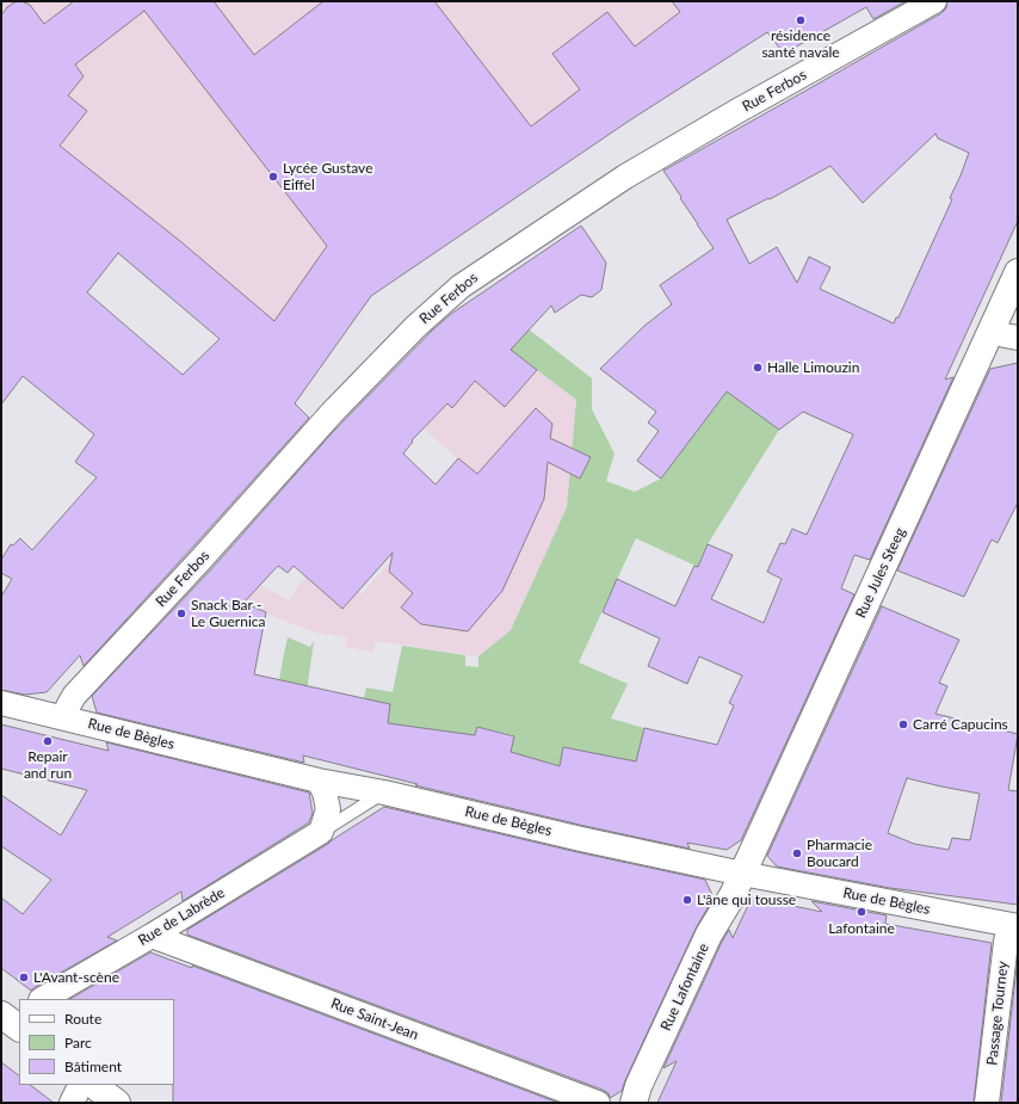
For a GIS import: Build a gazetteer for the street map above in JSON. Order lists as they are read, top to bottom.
{
  "streets": {
    "street": [
      "Rue Ferbos",
      "Rue Jules Steeg",
      "Rue de Bègles",
      "Rue de Labrède",
      "Rue Lafontaine",
      "Passage Tourney",
      "Rue Saint-Jean"
    ]
  },
  "crossings": [
    ["Rue Ferbos", "Rue de Bègles"],
    ["Rue Jules Steeg", "Rue de Bègles"],
    ["Rue Jules Steeg", "Rue Lafontaine"],
    ["Rue de Bègles", "Rue de Labrède"],
    ["Rue de Bègles", "Rue Lafontaine"],
    ["Rue de Bègles", "Passage Tourney"],
    ["Rue de Labrède", "Rue Saint-Jean"]
  ],
  "places": [
    "résidence santé navale",
    "Lycée Gustave Eiffel",
    "Halle Limouzin",
    "Snack Bar - Le Guernica",
    "Carré Capucins",
    "Repair and run",
    "Pharmacie Boucard",
    "L'âne qui tousse",
    "Lafontaine",
    "L'Avant-scène"
  ],
  "legend": ["Route", "Parc", "Bâtiment"]
}
